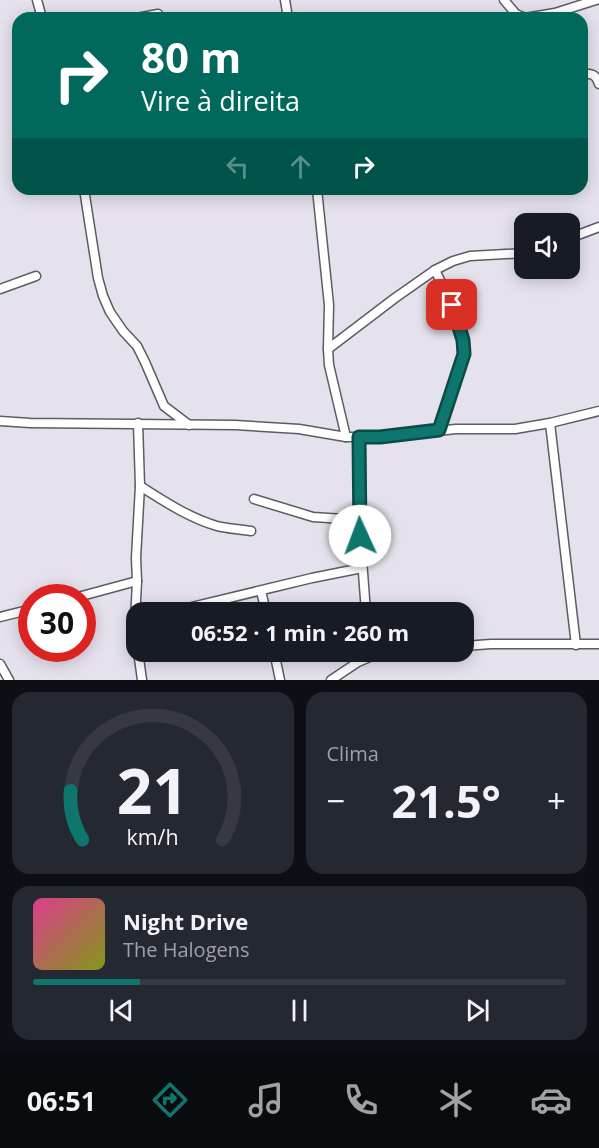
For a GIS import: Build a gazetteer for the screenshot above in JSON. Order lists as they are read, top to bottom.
{
  "page": {
    "turn": ["80 m", "Vire à direita"],
    "limit": "30",
    "trip": "06:52 · 1 min · 260 m",
    "tile": "Clima",
    "heat": ["−", "21.5°", "+"],
    "song": ["Night Drive", "The Halogens"],
    "tabs": "06:51",
    "gauge": ["21", "km/h"]
  }
}
